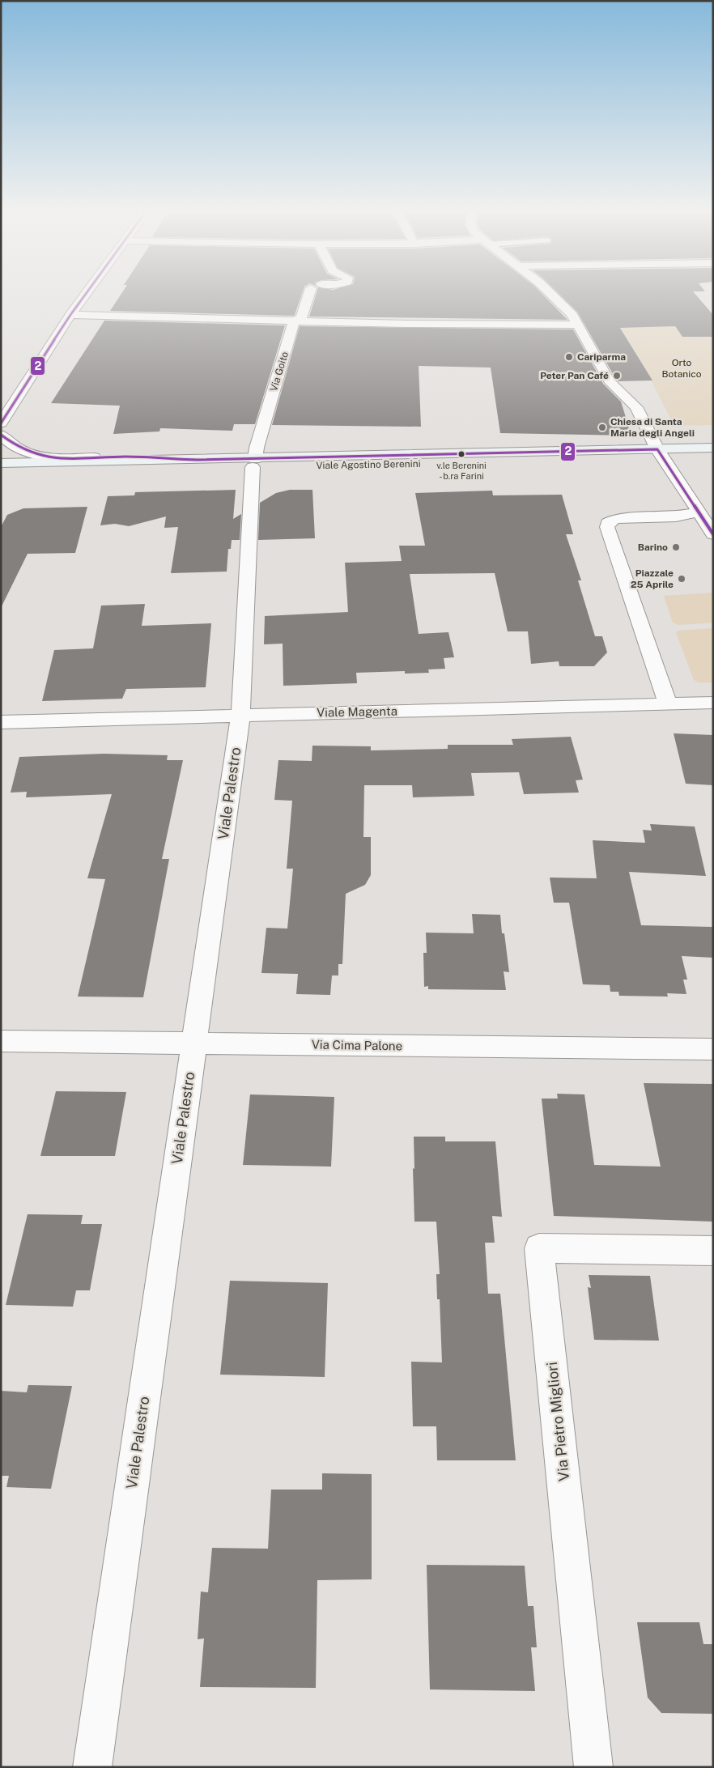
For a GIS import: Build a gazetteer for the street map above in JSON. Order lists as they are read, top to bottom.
{
  "streets": {
    "main road": ["Viale Agostino Berenini"],
    "street": [
      "Via Goito",
      "Viale Magenta",
      "Viale Palestro",
      "Via Cima Palone",
      "Via Pietro Migliori"
    ]
  },
  "crossings": [
    ["Via Goito", "Viale Agostino Berenini"],
    ["Via Goito", "Viale Palestro"],
    ["Viale Agostino Berenini", "Viale Palestro"],
    ["Viale Magenta", "Viale Palestro"],
    ["Viale Palestro", "Via Cima Palone"]
  ],
  "parks": ["Orto Botanico"],
  "places": [
    "Cariparma",
    "Peter Pan Café",
    "Chiesa di Santa Maria degli Angeli",
    "v.le Berenini - b.ra Farini",
    "Barino",
    "Piazzale 25 Aprile"
  ],
  "lines": ["transit line 2"]
}
